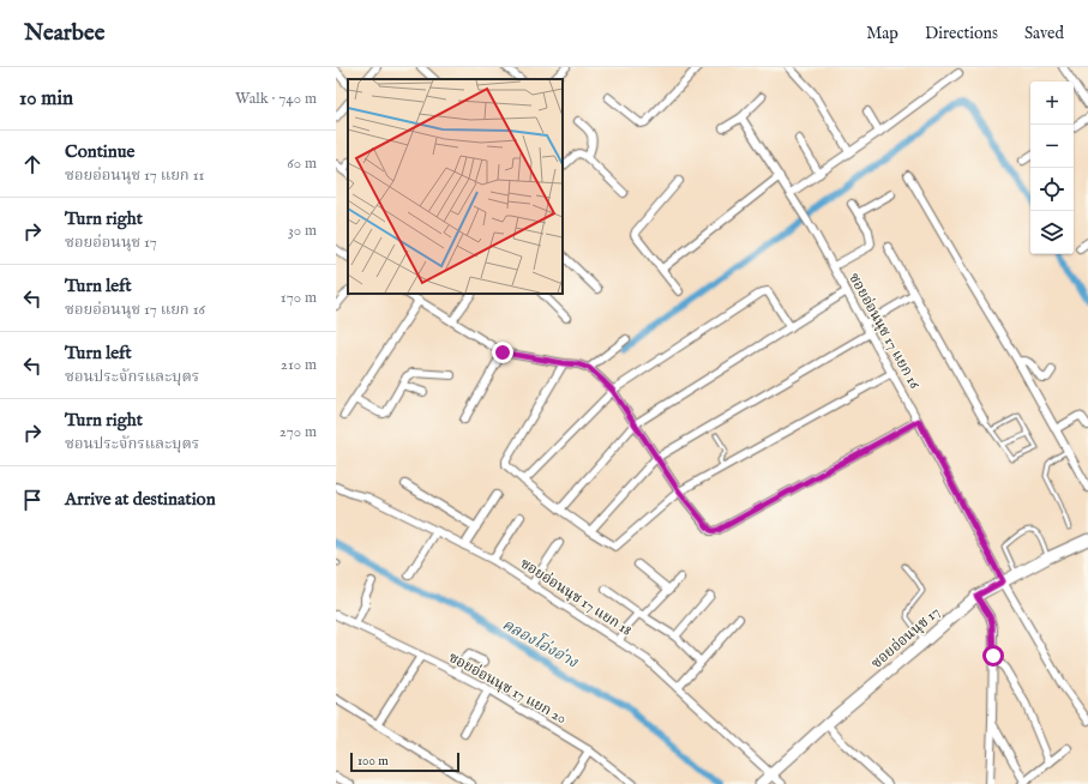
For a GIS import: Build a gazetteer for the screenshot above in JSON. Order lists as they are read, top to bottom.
{
  "streets": {
    "street": [
      "ซอยอ่อนนุช 17 แยก 16",
      "ซอยอ่อนนุช 17 แยก 18",
      "ซอยอ่อนนุช 17",
      "ซอยอ่อนนุช 17 แยก 20"
    ]
  },
  "crossings": [
    ["ซอยอ่อนนุช 17 แยก 16", "ซอยอ่อนนุช 17"],
    ["ซอยอ่อนนุช 17 แยก 18", "ซอยอ่อนนุช 17"]
  ],
  "water": ["คลองโอ่งอ่าง"],
  "scale_bar": "100 m",
  "page": {
    "header": "Nearbee",
    "nav": ["Map", "Directions", "Saved"],
    "heading": ["10 min", "Walk · 740 m"],
    "map_buttons": ["+", "−"],
    "list": [
      ["Continue", "ซอยอ่อนนุช 17 แยก 11", "60 m"],
      ["Turn right", "ซอยอ่อนนุช 17", "30 m"],
      ["Turn left", "ซอยอ่อนนุช 17 แยก 16", "170 m"],
      ["Turn left", "ซอนประจักรและบุตร", "210 m"],
      ["Turn right", "ซอนประจักรและบุตร", "270 m"],
      "Arrive at destination"
    ],
    "scale": "100 m"
  }
}
